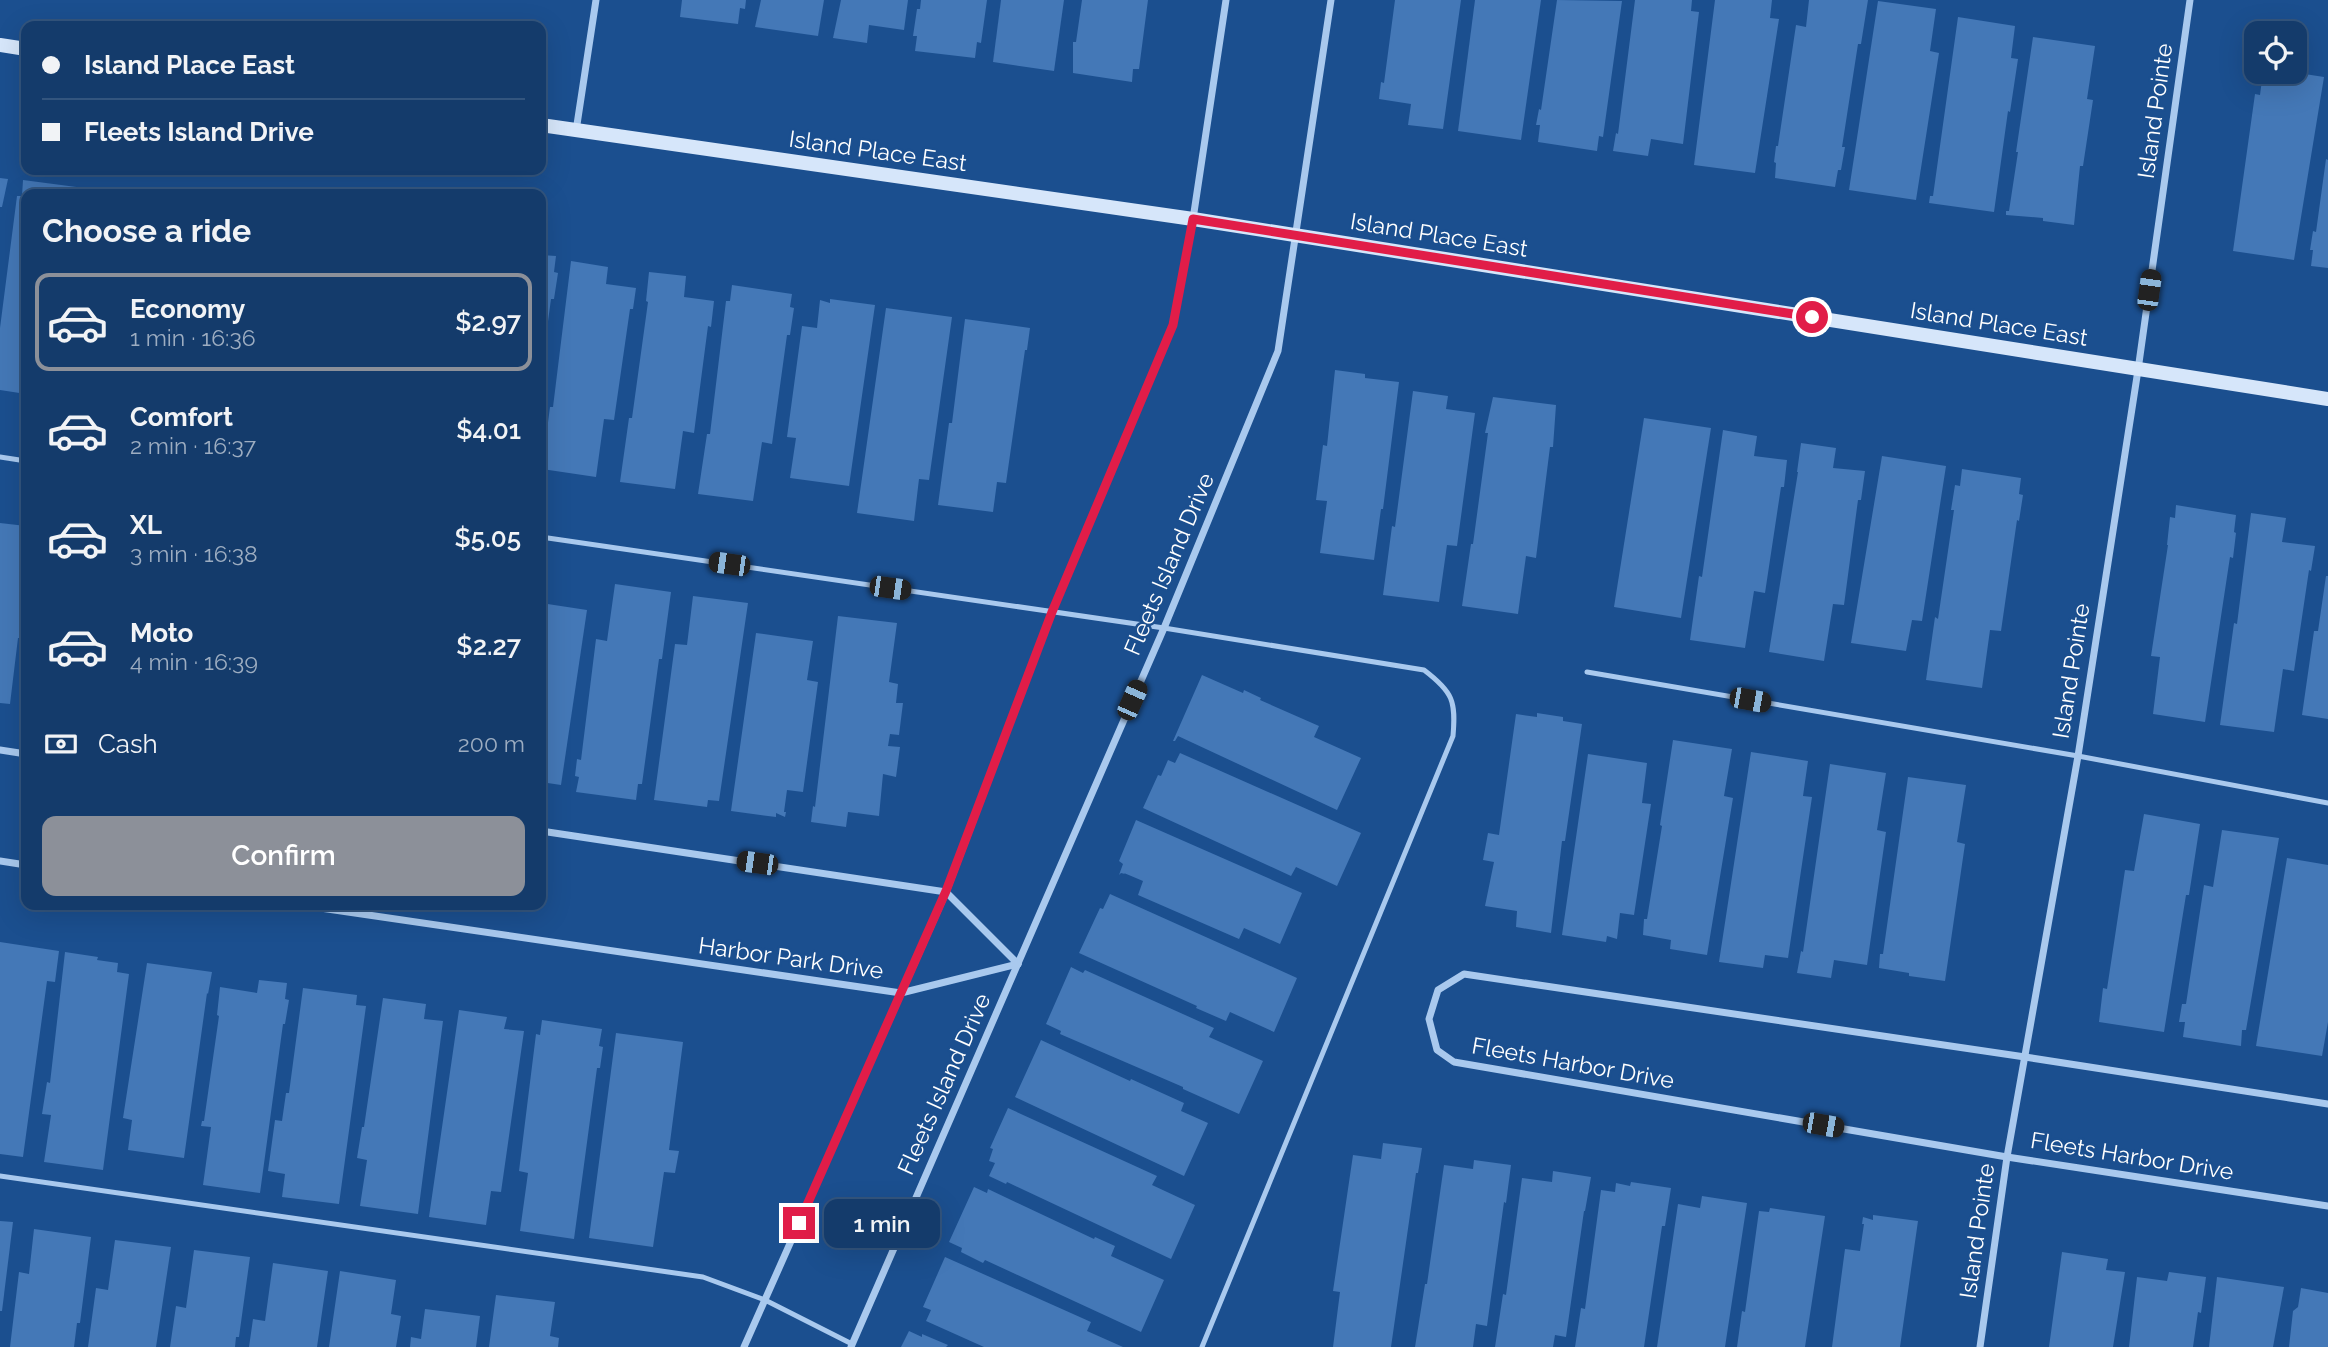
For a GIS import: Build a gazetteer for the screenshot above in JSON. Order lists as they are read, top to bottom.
{
  "streets": {
    "street": [
      "Island Pointe",
      "Island Place East",
      "Fleets Island Drive",
      "Harbor Park Drive",
      "Fleets Harbor Drive"
    ]
  },
  "crossings": [
    ["Island Pointe", "Island Place East"],
    ["Island Pointe", "Fleets Harbor Drive"],
    ["Island Place East", "Fleets Island Drive"],
    ["Fleets Island Drive", "Harbor Park Drive"]
  ],
  "page": {
    "banner": ["Island Place East", "Fleets Island Drive"],
    "heading": "Choose a ride",
    "list": [
      {
        "name": "Economy",
        "note": "1 min · 16:36",
        "value": "$2.97"
      },
      {
        "name": "Comfort",
        "note": "2 min · 16:37",
        "value": "$4.01"
      },
      {
        "name": "XL",
        "note": "3 min · 16:38",
        "value": "$5.05"
      },
      {
        "name": "Moto",
        "note": "4 min · 16:39",
        "value": "$2.27"
      }
    ],
    "pay": ["Cash", "200 m"],
    "buttons": "Confirm",
    "bubble": "1 min"
  }
}
